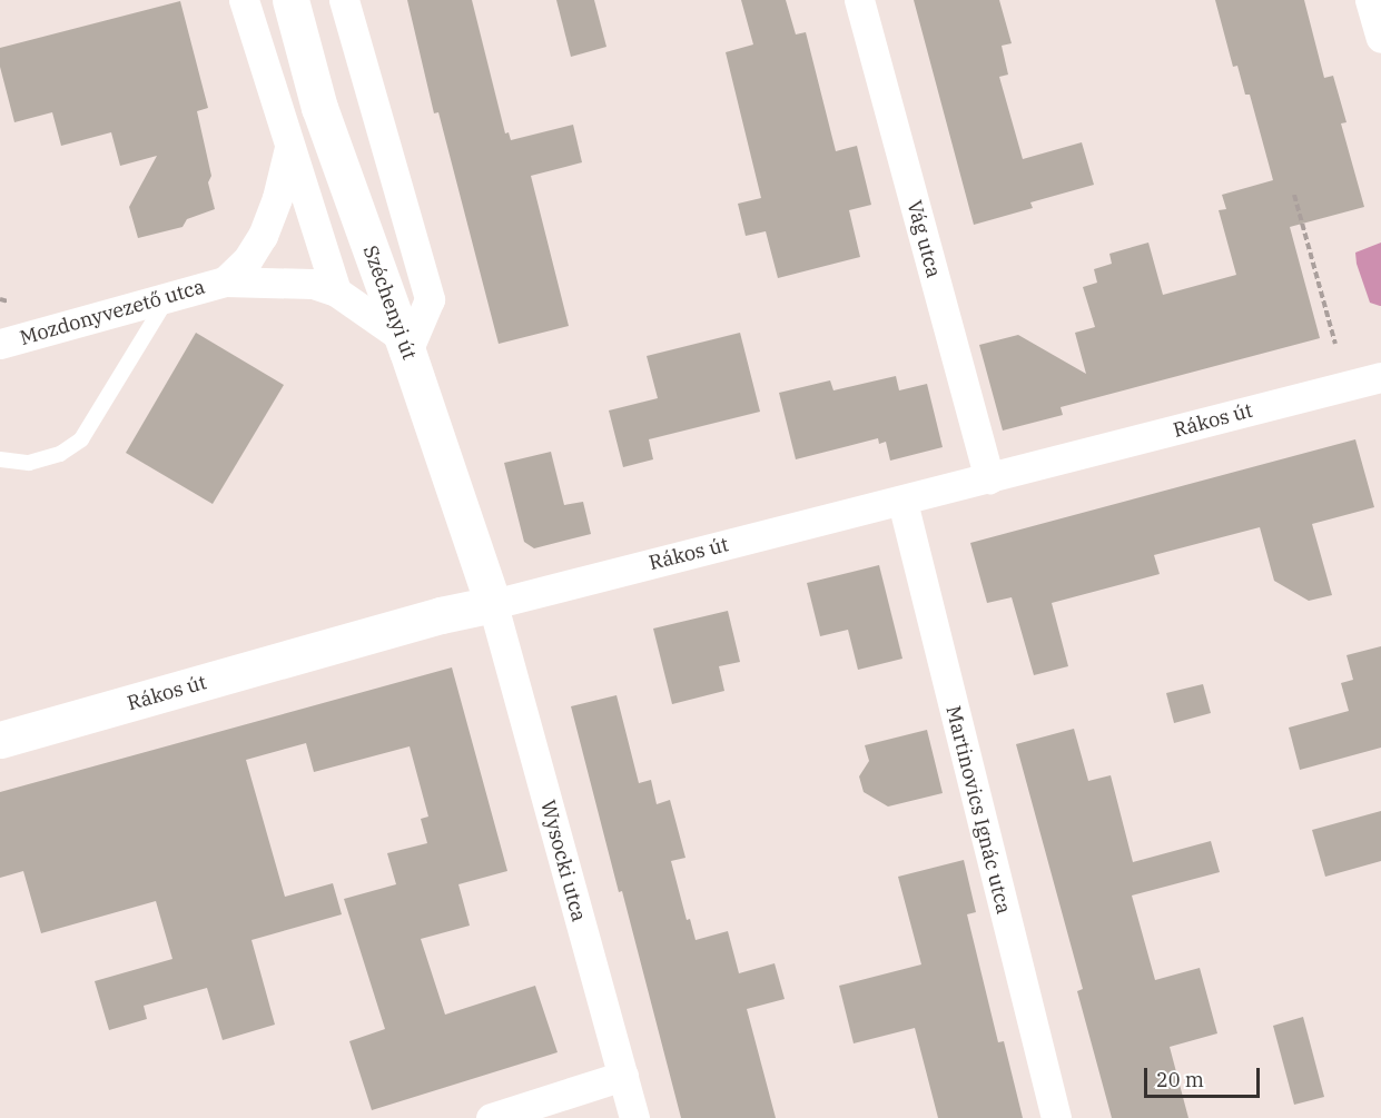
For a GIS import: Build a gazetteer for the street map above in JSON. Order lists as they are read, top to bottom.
{
  "streets": {
    "street": [
      "Vág utca",
      "Széchenyi út",
      "Mozdonyvezető utca",
      "Rákos út",
      "Martinovics Ignác utca",
      "Wysocki utca"
    ]
  },
  "crossings": [
    ["Vág utca", "Rákos út"],
    ["Széchenyi út", "Rákos út"],
    ["Széchenyi út", "Wysocki utca"],
    ["Rákos út", "Martinovics Ignác utca"],
    ["Rákos út", "Wysocki utca"]
  ],
  "scale_bar": "20 m"
}
